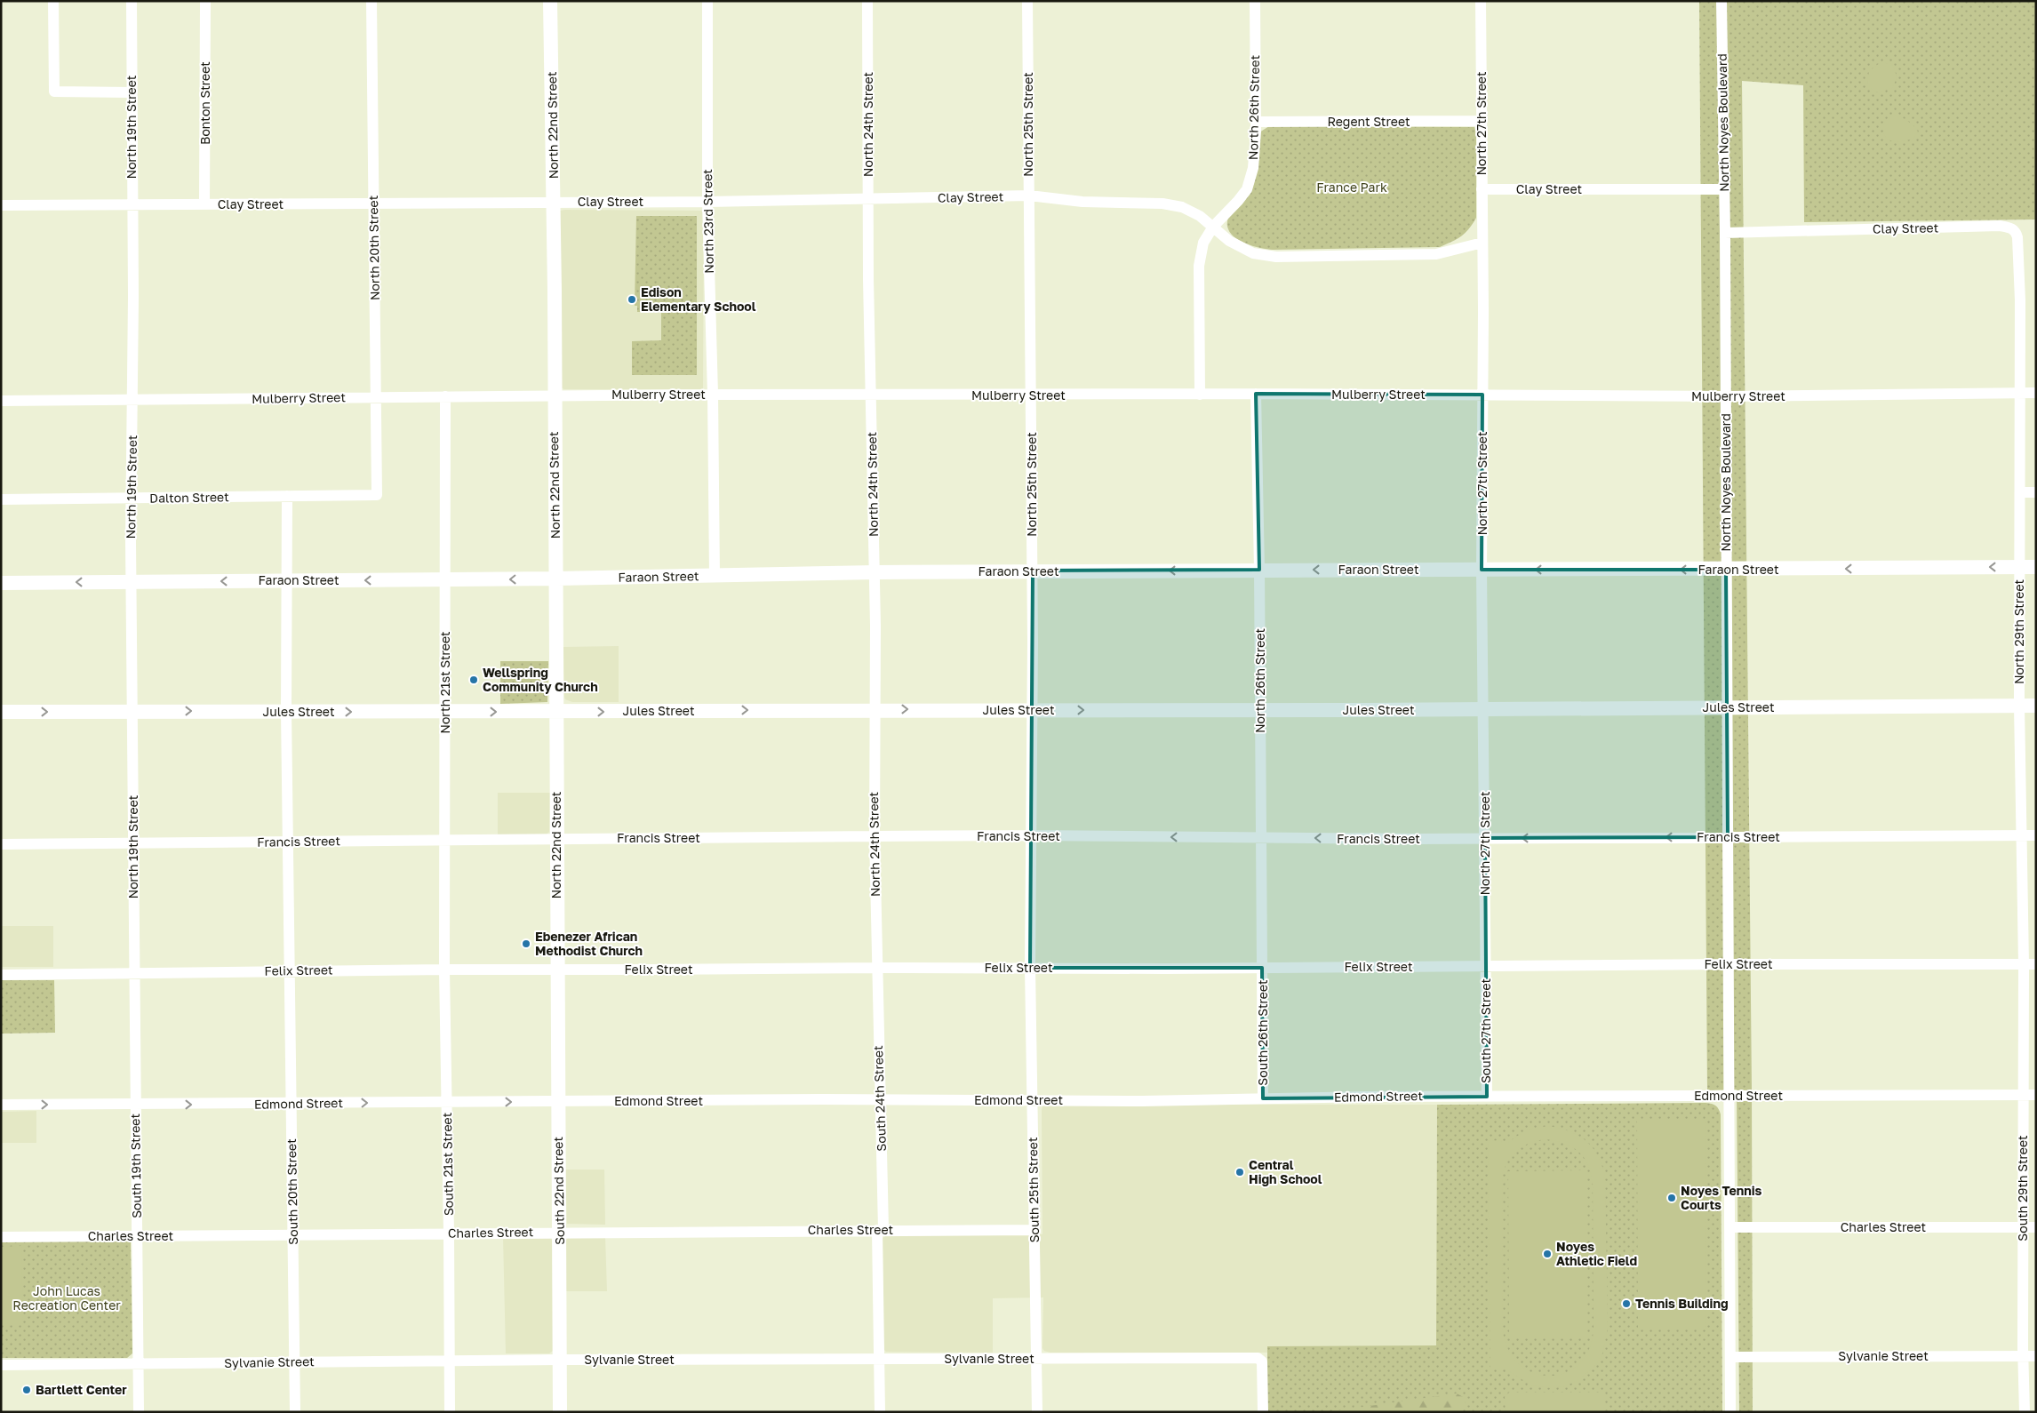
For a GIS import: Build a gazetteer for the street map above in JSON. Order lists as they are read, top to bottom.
{
  "streets": {
    "main road": [
      "North 22nd Street",
      "Faraon Street",
      "Jules Street",
      "South 22nd Street"
    ],
    "street": [
      "Bonton Street",
      "North 26th Street",
      "Regent Street",
      "North Noyes Boulevard",
      "North 27th Street",
      "North 24th Street",
      "North 25th Street",
      "North 19th Street",
      "Clay Street",
      "North 23rd Street",
      "North 20th Street",
      "Mulberry Street",
      "Dalton Street",
      "North 29th Street",
      "North 21st Street",
      "Francis Street",
      "Felix Street",
      "South 27th Street",
      "South 26th Street",
      "Edmond Street",
      "South 24th Street",
      "South 21st Street",
      "South 19th Street",
      "South 29th Street",
      "South 25th Street",
      "South 20th Street",
      "Charles Street",
      "Sylvanie Street"
    ]
  },
  "crossings": [
    ["Bonton Street", "Clay Street"],
    ["North 26th Street", "Regent Street"],
    ["North 26th Street", "Clay Street"],
    ["North 26th Street", "Mulberry Street"],
    ["North 26th Street", "Faraon Street"],
    ["North 26th Street", "Jules Street"],
    ["North 26th Street", "Francis Street"],
    ["North 26th Street", "Felix Street"],
    ["North 26th Street", "South 26th Street"],
    ["Regent Street", "North 27th Street"],
    ["North Noyes Boulevard", "Clay Street"],
    ["North Noyes Boulevard", "Mulberry Street"],
    ["North Noyes Boulevard", "Faraon Street"],
    ["North Noyes Boulevard", "Jules Street"],
    ["North Noyes Boulevard", "Francis Street"],
    ["North Noyes Boulevard", "Felix Street"],
    ["North Noyes Boulevard", "Edmond Street"],
    ["North Noyes Boulevard", "Charles Street"],
    ["North Noyes Boulevard", "Sylvanie Street"],
    ["North 27th Street", "Clay Street"],
    ["North 27th Street", "Mulberry Street"],
    ["North 27th Street", "Faraon Street"],
    ["North 27th Street", "Jules Street"],
    ["North 27th Street", "Francis Street"],
    ["North 27th Street", "Felix Street"],
    ["North 27th Street", "South 27th Street"],
    ["North 24th Street", "Clay Street"],
    ["North 24th Street", "Mulberry Street"],
    ["North 24th Street", "Faraon Street"],
    ["North 24th Street", "Jules Street"],
    ["North 24th Street", "Francis Street"],
    ["North 24th Street", "Felix Street"],
    ["North 24th Street", "South 24th Street"],
    ["North 25th Street", "Clay Street"],
    ["North 25th Street", "Mulberry Street"],
    ["North 25th Street", "Faraon Street"],
    ["North 25th Street", "Jules Street"],
    ["North 25th Street", "Francis Street"],
    ["North 25th Street", "Felix Street"],
    ["North 25th Street", "South 25th Street"],
    ["North 22nd Street", "Clay Street"],
    ["North 22nd Street", "Mulberry Street"],
    ["North 22nd Street", "Faraon Street"],
    ["North 22nd Street", "Jules Street"],
    ["North 22nd Street", "Francis Street"],
    ["North 22nd Street", "Felix Street"],
    ["North 22nd Street", "South 22nd Street"],
    ["North 19th Street", "Clay Street"],
    ["North 19th Street", "Mulberry Street"],
    ["North 19th Street", "Dalton Street"],
    ["North 19th Street", "Faraon Street"],
    ["North 19th Street", "Jules Street"],
    ["North 19th Street", "Francis Street"],
    ["North 19th Street", "Felix Street"],
    ["North 19th Street", "South 19th Street"],
    ["Clay Street", "North 23rd Street"],
    ["Clay Street", "North 20th Street"],
    ["Clay Street", "North 29th Street"],
    ["North 23rd Street", "Mulberry Street"],
    ["North 23rd Street", "Faraon Street"],
    ["North 20th Street", "Mulberry Street"],
    ["North 20th Street", "Dalton Street"],
    ["Mulberry Street", "North 29th Street"],
    ["Mulberry Street", "North 21st Street"],
    ["Faraon Street", "North 29th Street"],
    ["Faraon Street", "North 21st Street"],
    ["North 29th Street", "Jules Street"],
    ["North 29th Street", "Francis Street"],
    ["North 29th Street", "Felix Street"],
    ["North 29th Street", "South 29th Street"],
    ["North 21st Street", "Jules Street"],
    ["North 21st Street", "Francis Street"],
    ["North 21st Street", "Felix Street"],
    ["North 21st Street", "South 21st Street"],
    ["Felix Street", "South 27th Street"],
    ["Felix Street", "South 26th Street"],
    ["Felix Street", "South 24th Street"],
    ["Felix Street", "South 21st Street"],
    ["Felix Street", "South 19th Street"],
    ["Felix Street", "South 29th Street"],
    ["Felix Street", "South 25th Street"],
    ["Felix Street", "South 22nd Street"],
    ["Felix Street", "South 20th Street"],
    ["South 27th Street", "Edmond Street"],
    ["South 26th Street", "Edmond Street"],
    ["Edmond Street", "South 24th Street"],
    ["Edmond Street", "South 21st Street"],
    ["Edmond Street", "South 19th Street"],
    ["Edmond Street", "South 29th Street"],
    ["Edmond Street", "South 25th Street"],
    ["Edmond Street", "South 22nd Street"],
    ["Edmond Street", "South 20th Street"],
    ["South 24th Street", "Charles Street"],
    ["South 24th Street", "Sylvanie Street"],
    ["South 21st Street", "Charles Street"],
    ["South 21st Street", "Sylvanie Street"],
    ["South 19th Street", "Charles Street"],
    ["South 19th Street", "Sylvanie Street"],
    ["South 29th Street", "Charles Street"],
    ["South 29th Street", "Sylvanie Street"],
    ["South 25th Street", "Charles Street"],
    ["South 25th Street", "Sylvanie Street"],
    ["South 22nd Street", "Charles Street"],
    ["South 22nd Street", "Sylvanie Street"],
    ["South 20th Street", "Charles Street"],
    ["South 20th Street", "Sylvanie Street"]
  ],
  "one_way": ["Faraon Street", "Jules Street"],
  "parks": ["France Park", "John Lucas Recreation Center"],
  "places": [
    "Edison Elementary School",
    "Wellspring Community Church",
    "Ebenezer African Methodist Church",
    "Central High School",
    "Noyes Tennis Courts",
    "Noyes Athletic Field",
    "Tennis Building",
    "Bartlett Center"
  ]
}
